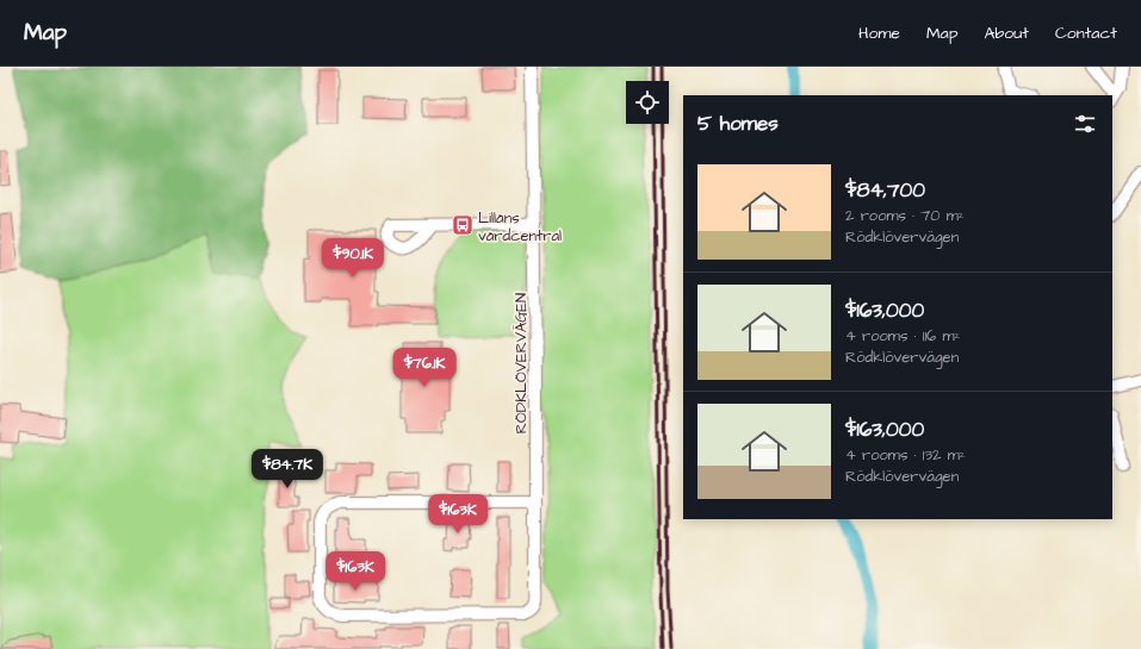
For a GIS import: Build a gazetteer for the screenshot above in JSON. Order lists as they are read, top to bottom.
{
  "streets": {
    "street": ["RÖDKLÖVERVÄGEN"]
  },
  "places": {
    "bus stop": ["Lillåns vårdcentral"]
  },
  "page": {
    "header": "Map",
    "nav": [
      "Home",
      "Map",
      "About",
      "Contact"
    ],
    "heading": "5 homes",
    "list": [
      {
        "name": "$84,700",
        "note": "2 rooms · 70 m² · Rödklövervägen"
      },
      {
        "name": "$163,000",
        "note": "4 rooms · 116 m² · Rödklövervägen"
      },
      {
        "name": "$163,000",
        "note": "4 rooms · 132 m² · Rödklövervägen"
      }
    ],
    "price": [
      "$90.1K",
      "$76.1K",
      "$84.7K",
      "$163K",
      "$163K"
    ]
  }
}
